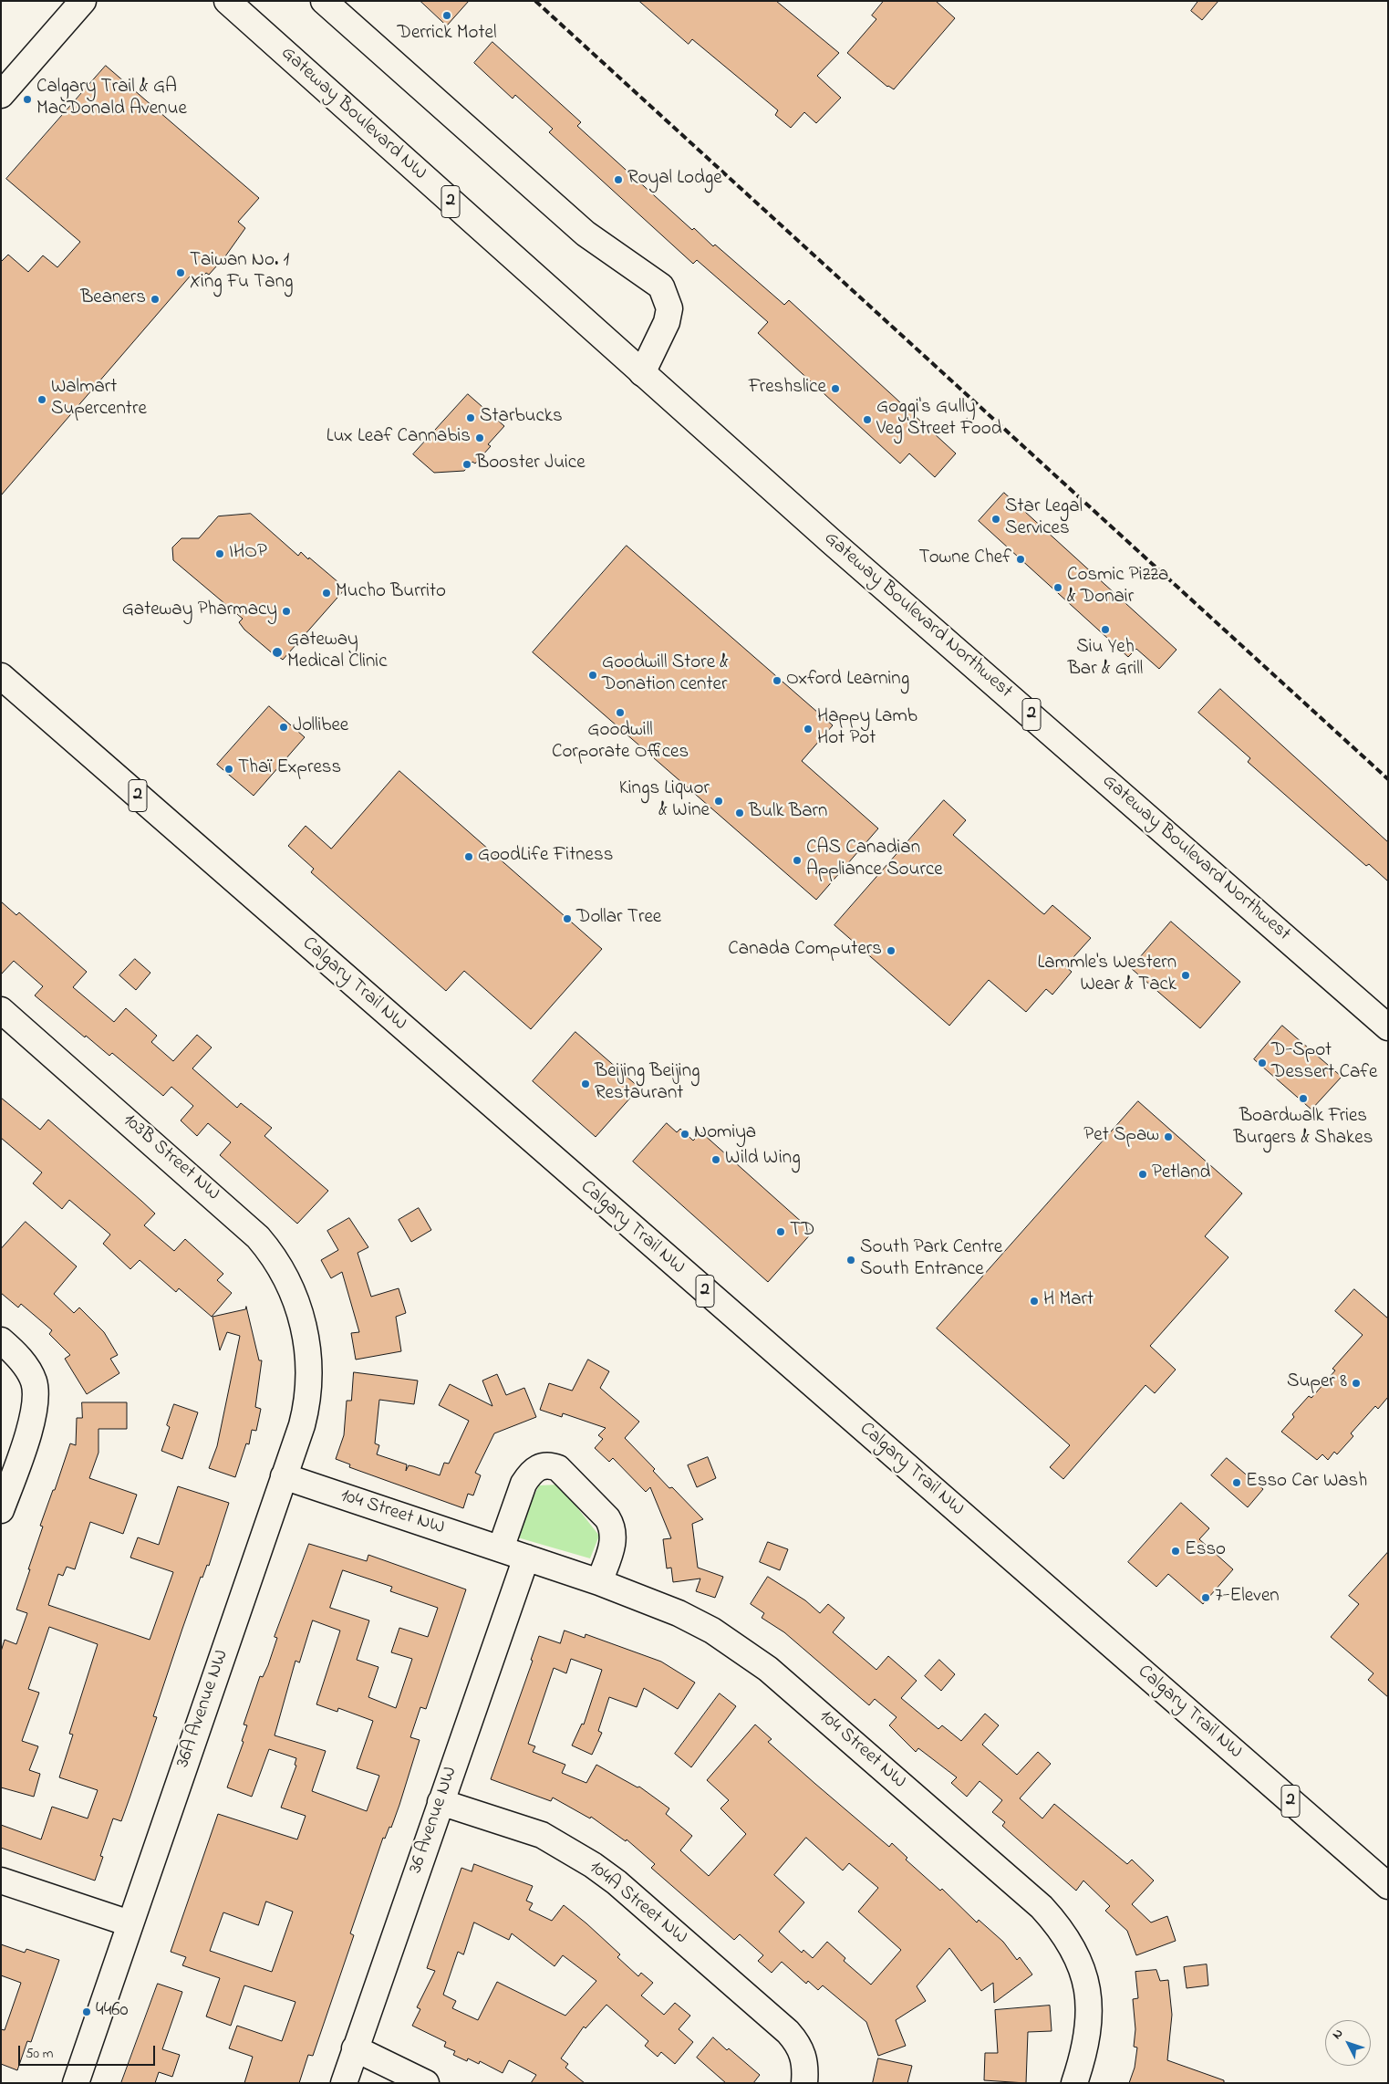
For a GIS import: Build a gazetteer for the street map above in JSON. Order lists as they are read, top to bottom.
{
  "streets": {
    "main road": [
      "Gateway Boulevard NW",
      "2",
      "Gateway Boulevard Northwest",
      "Calgary Trail NW",
      "103B Street NW",
      "104 Street NW",
      "36A Avenue NW",
      "36 Avenue NW",
      "104A Street NW"
    ]
  },
  "crossings": [
    ["Gateway Boulevard NW", "Gateway Boulevard Northwest"],
    ["103B Street NW", "36A Avenue NW"],
    ["104 Street NW", "36A Avenue NW"],
    ["104 Street NW", "36 Avenue NW"],
    ["36 Avenue NW", "104A Street NW"]
  ],
  "places": [
    "Derrick Motel",
    "Calgary Trail & GA MacDonald Avenue",
    "Royal Lodge",
    "Taiwan No. 1 Xing Fu Tang",
    "Beaners",
    "Freshslice",
    "Walmart Supercentre",
    "Starbucks",
    "Goggi's Gully Veg Street Food",
    "Lux Leaf Cannabis",
    "Booster Juice",
    "Star Legal Services",
    "IHOP",
    "Towne Chef",
    "Cosmic Pizza & Donair",
    "Mucho Burrito",
    "Gateway Pharmacy",
    "Siu Yeh Bar & Grill",
    "Gateway Medical Clinic",
    "Goodwill Store & Donation center",
    "Oxford Learning",
    "Goodwill Corporate Offices",
    "Jollibee",
    "Happy Lamb Hot Pot",
    "Thaï Express",
    "Kings Liquor & Wine",
    "Bulk Barn",
    "GoodLife Fitness",
    "CAS Canadian Appliance Source",
    "Dollar Tree",
    "Canada Computers",
    "Lammle's Western Wear & Tack",
    "D-Spot Dessert Cafe",
    "Beijing Beijing Restaurant",
    "Boardwalk Fries Burgers & Shakes",
    "Nomiya",
    "Pet Spaw",
    "Wild Wing",
    "Petland",
    "TD",
    "South Park Centre South Entrance",
    "H Mart",
    "Super 8",
    "Esso Car Wash",
    "Esso",
    "7-Eleven",
    "4460"
  ],
  "scale_bar": "50 m",
  "north": "top left"
}
